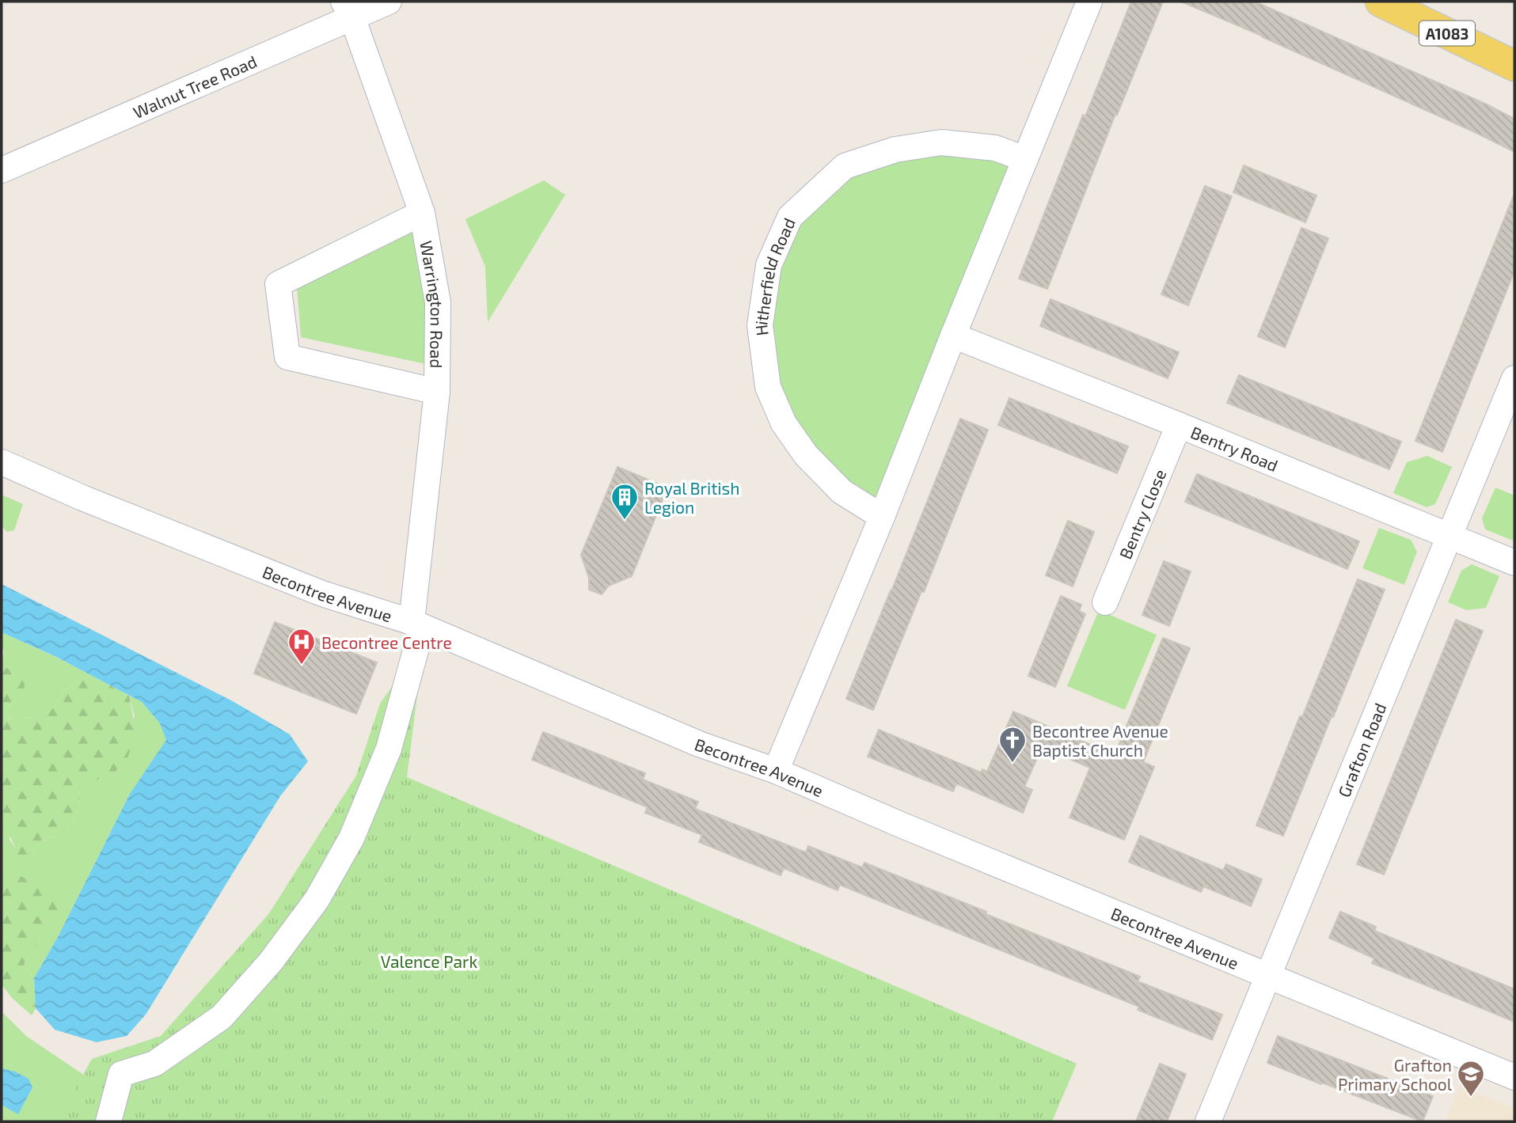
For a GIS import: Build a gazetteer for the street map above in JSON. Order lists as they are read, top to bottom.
{
  "streets": {
    "main road": ["A1083"],
    "street": [
      "Walnut Tree Road",
      "Hitherfield Road",
      "Warrington Road",
      "Bentry Road",
      "Bentry Close",
      "Becontree Avenue",
      "Grafton Road"
    ]
  },
  "crossings": [
    ["Walnut Tree Road", "Warrington Road"],
    ["Warrington Road", "Becontree Avenue"],
    ["Bentry Road", "Bentry Close"],
    ["Bentry Road", "Grafton Road"],
    ["Becontree Avenue", "Grafton Road"]
  ],
  "parks": ["Valence Park"],
  "places": {
    "building": ["Royal British Legion"],
    "hospital": ["Becontree Centre"],
    "church": ["Becontree Avenue Baptist Church"],
    "school or university": ["Grafton Primary School"]
  }
}
